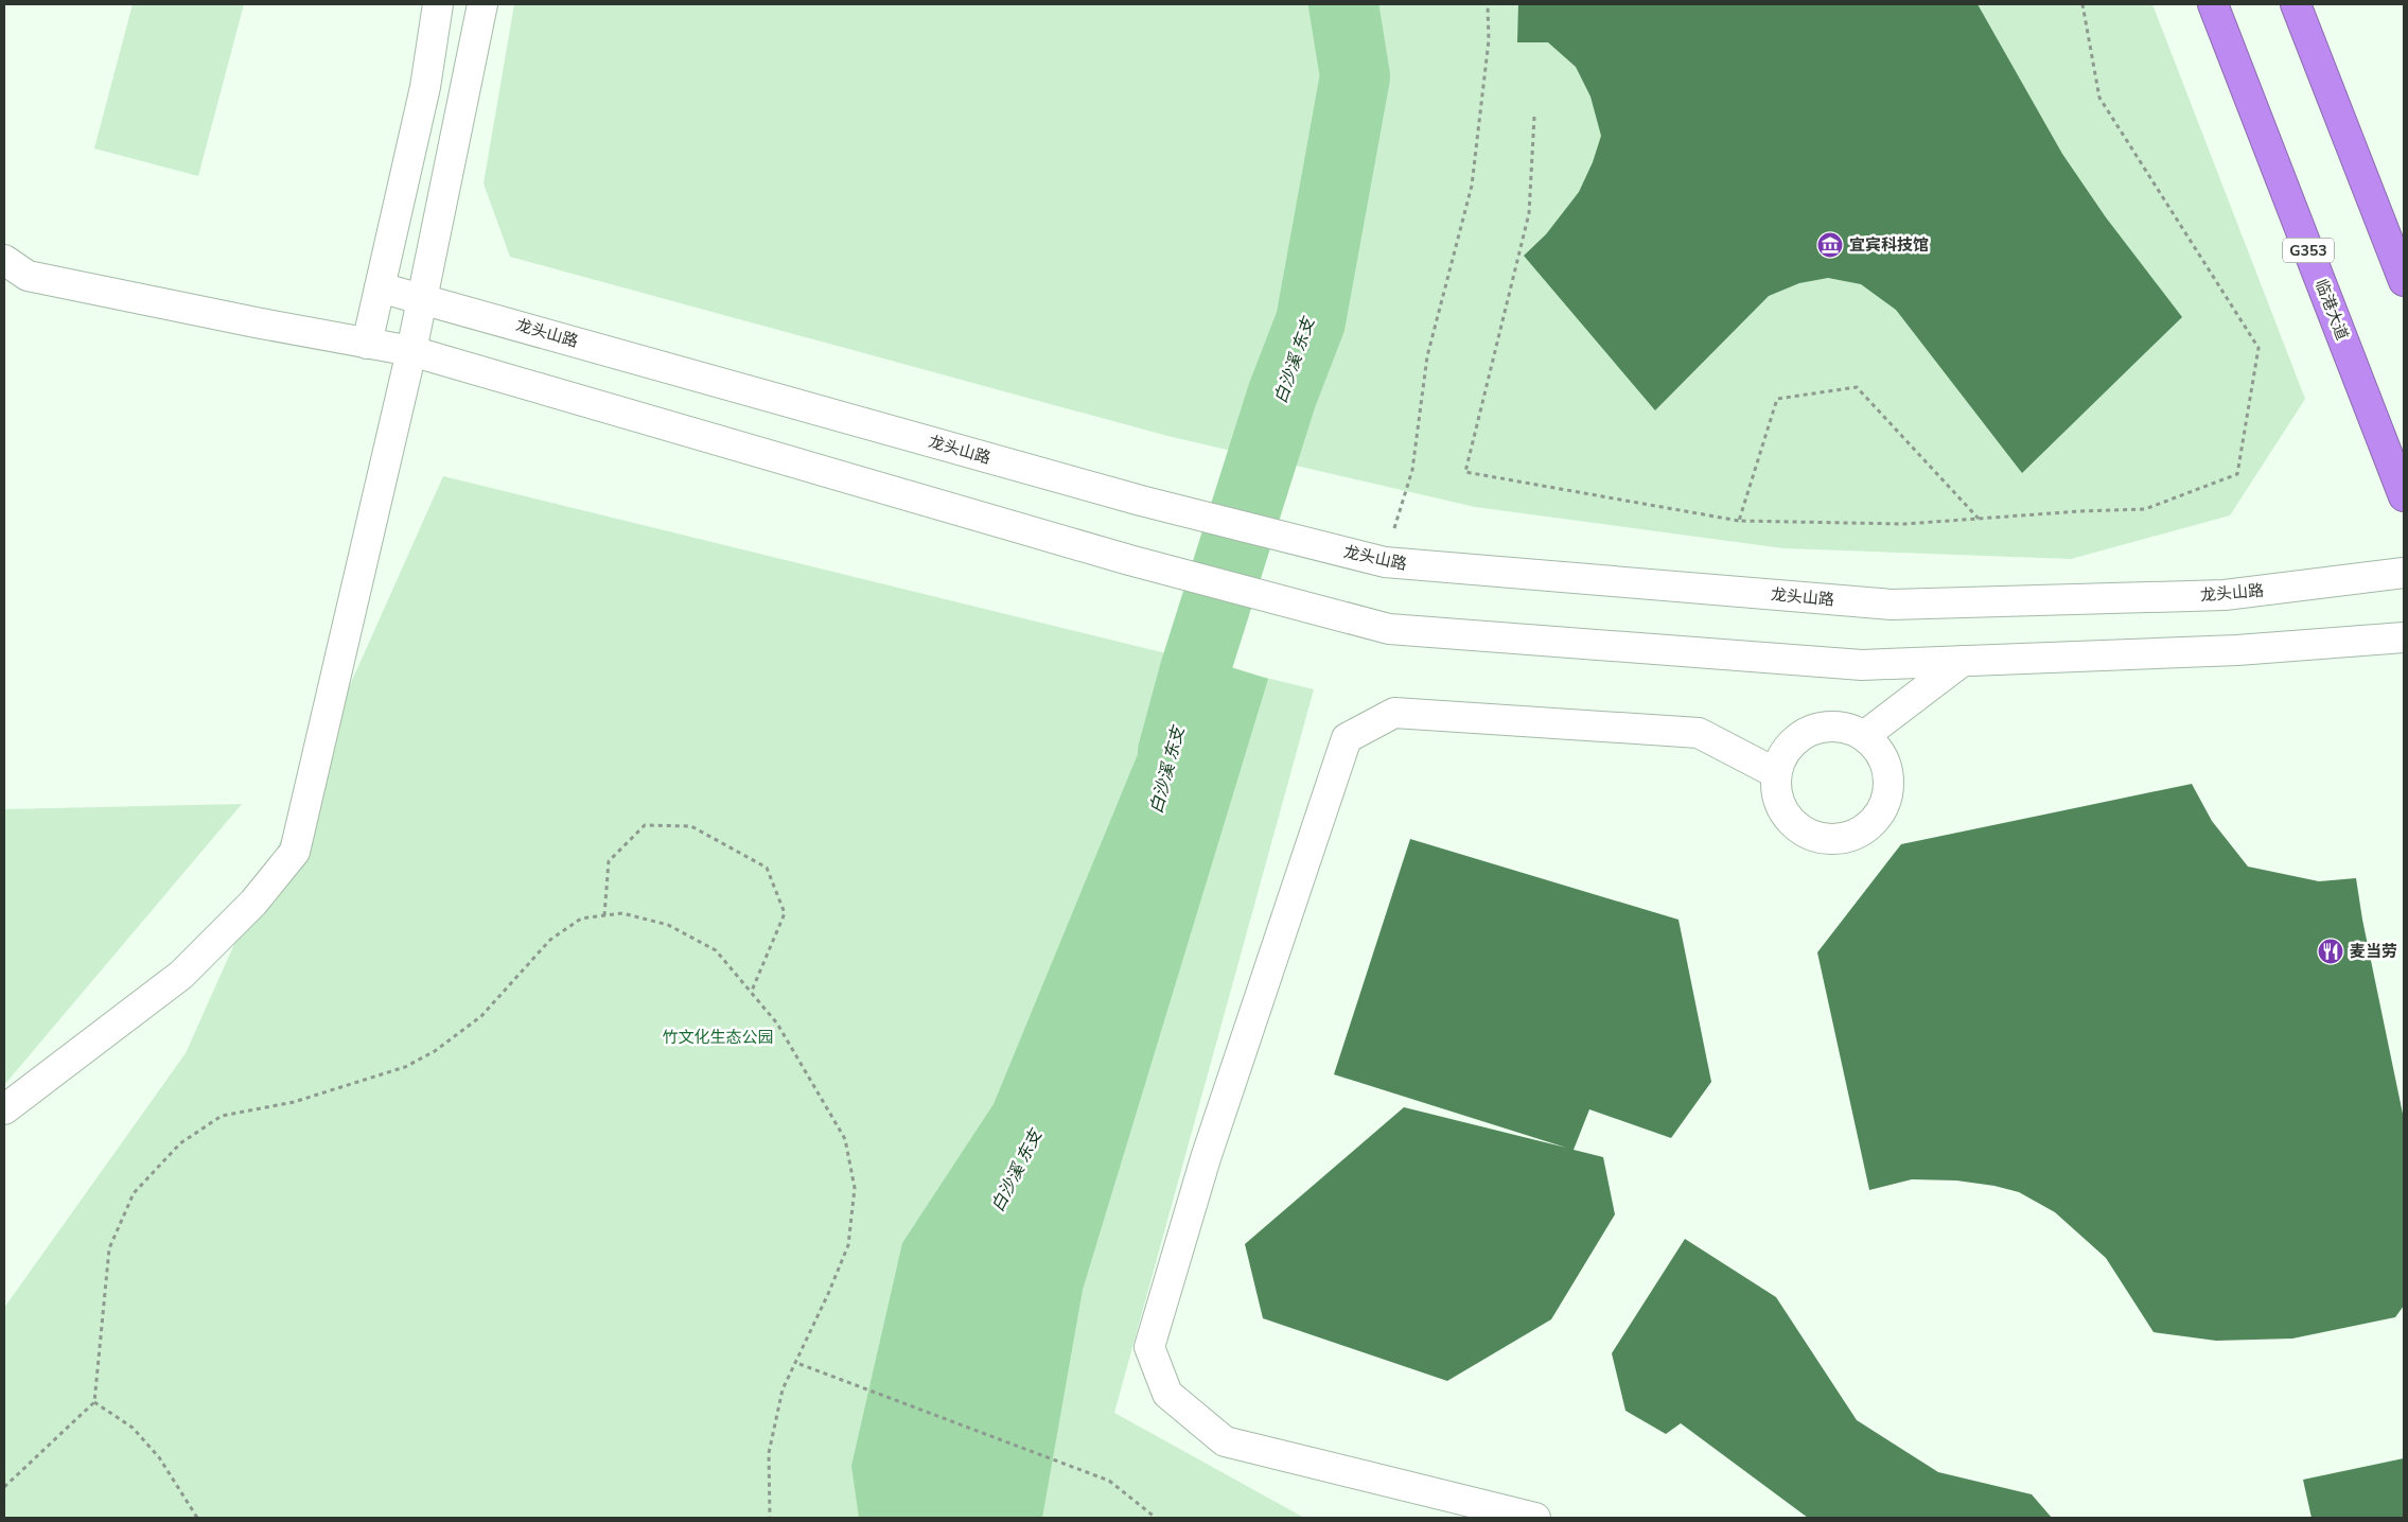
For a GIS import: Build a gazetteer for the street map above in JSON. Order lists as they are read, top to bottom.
{
  "streets": {
    "highway": ["G353", "临港大道"],
    "street": ["龙头山路"]
  },
  "water": ["白沙溪 东支"],
  "parks": ["竹文化生态公园"],
  "places": {
    "museum": ["宜宾科技馆"],
    "restaurant": ["麦当劳"]
  }
}
